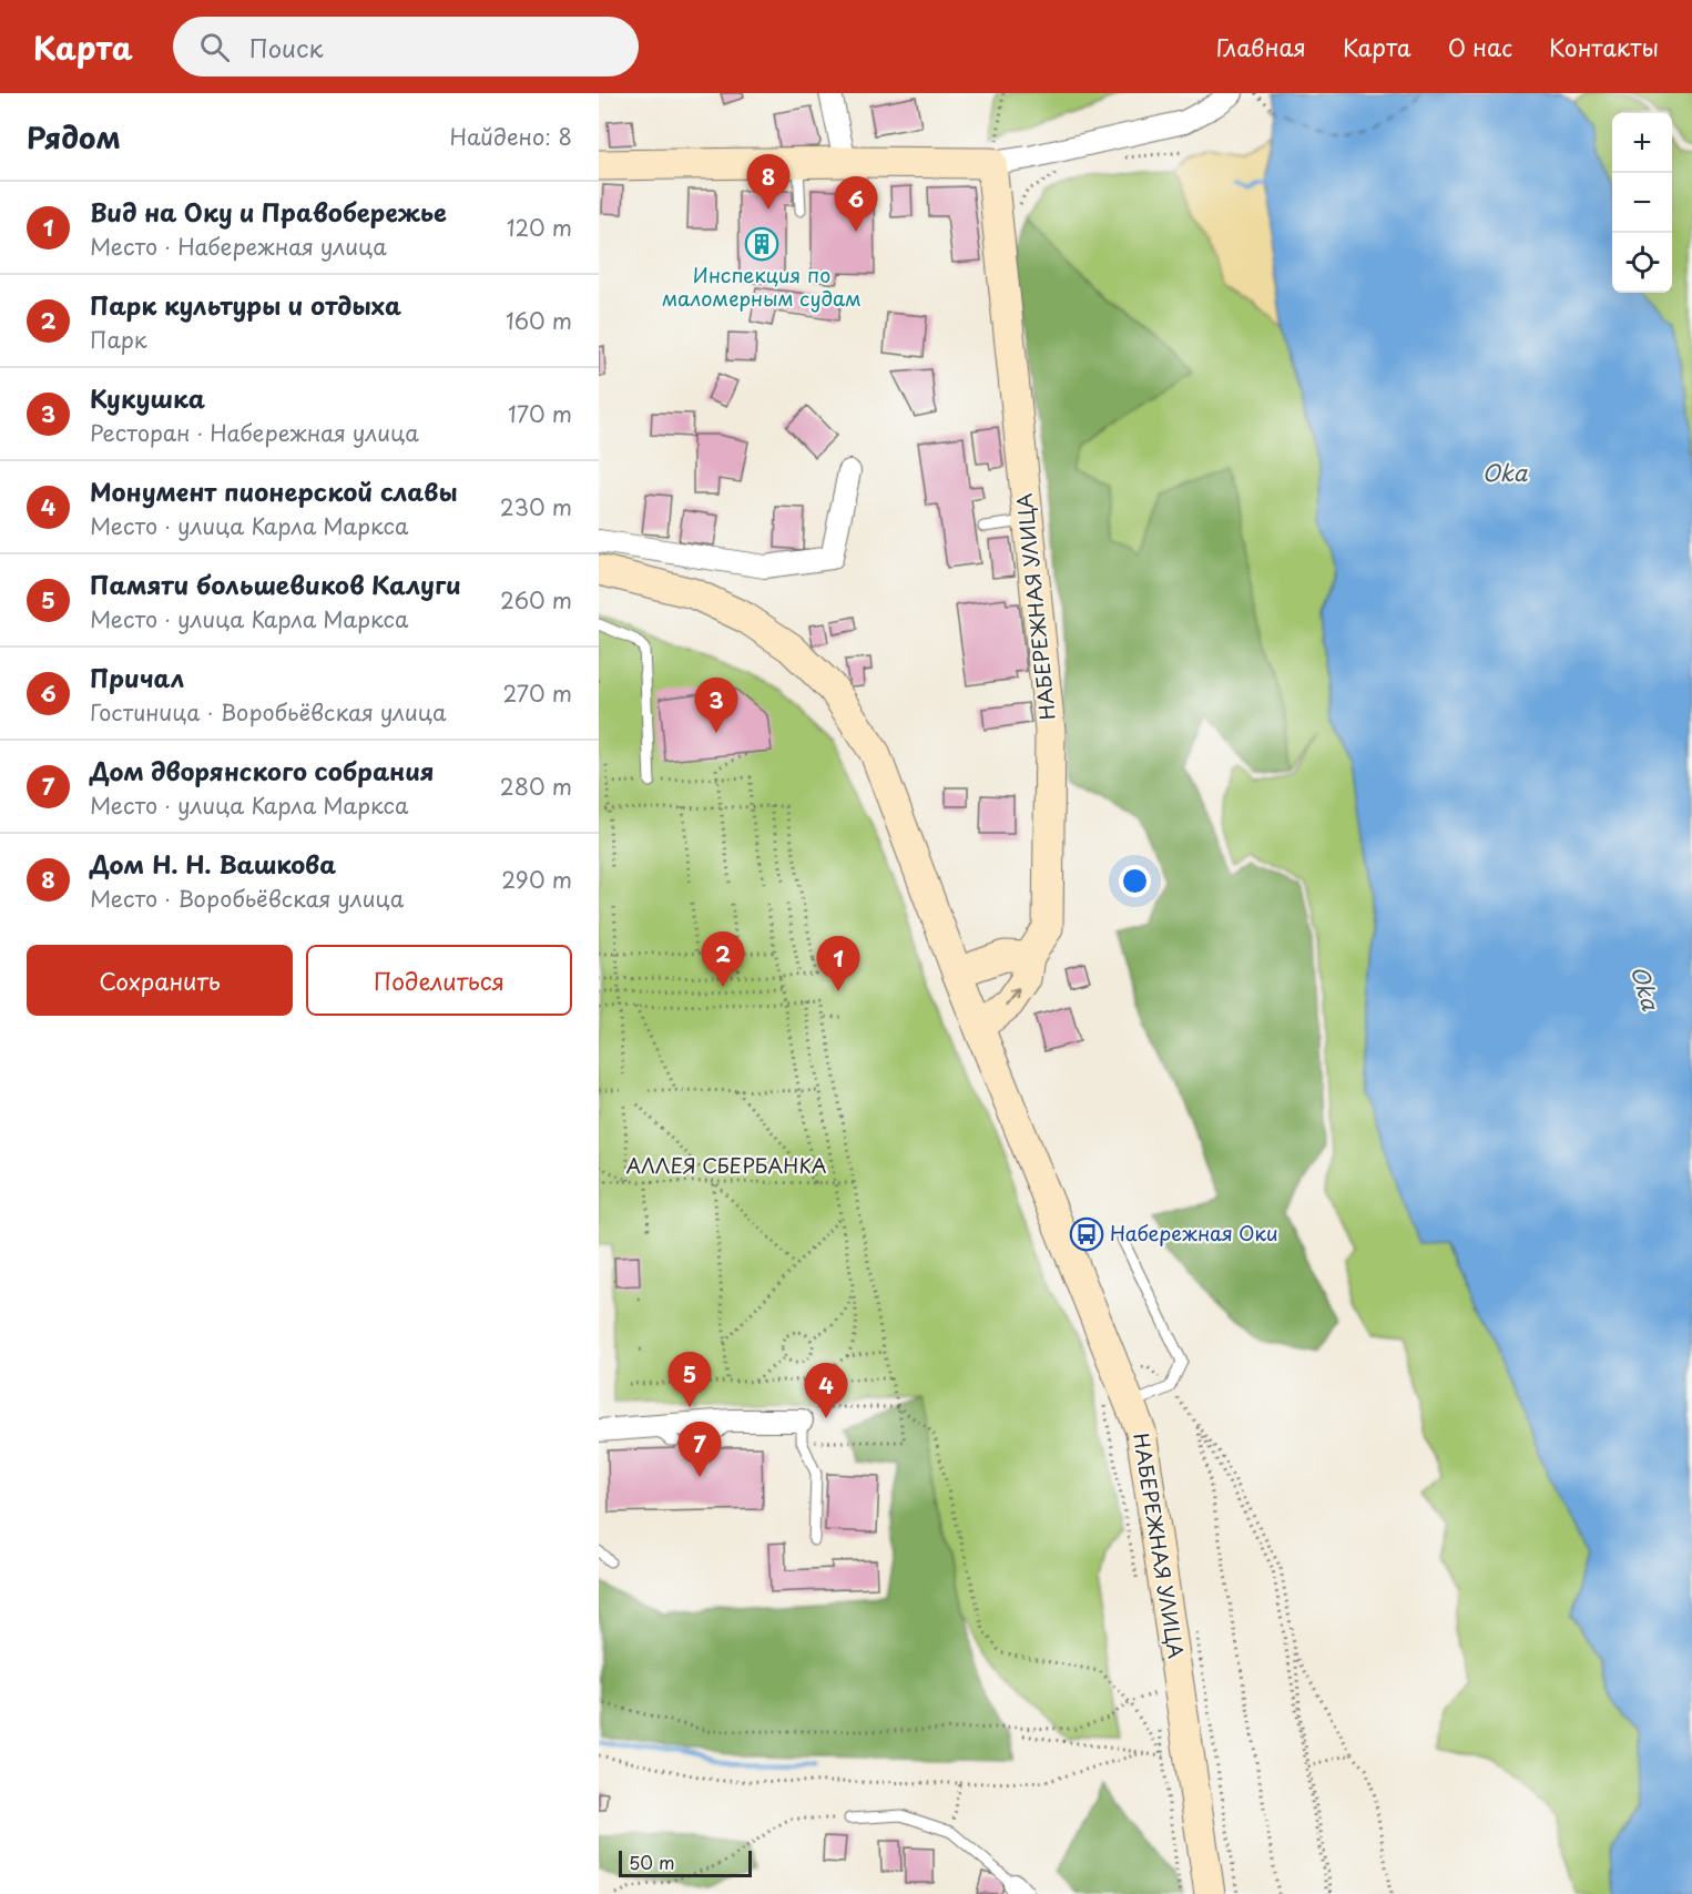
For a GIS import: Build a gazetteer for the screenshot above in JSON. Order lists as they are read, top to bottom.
{
  "streets": {
    "main road": ["НАБЕРЕЖНАЯ УЛИЦА"],
    "path": ["АЛЛЕЯ СБЕРБАНКА"]
  },
  "water": ["Oka"],
  "places": {
    "building": ["Инспекция по маломерным судам"],
    "bus stop": ["Набережная Оки"]
  },
  "scale_bar": "50 m",
  "page": {
    "header": "Карта",
    "search": "Поиск",
    "nav": [
      "Главная",
      "Карта",
      "О нас",
      "Контакты"
    ],
    "heading": ["Рядом", "Найдено: 8"],
    "map_buttons": ["+", "−"],
    "pins": [
      "8",
      "6",
      "3",
      "2",
      "1",
      "5",
      "4",
      "7"
    ],
    "list": [
      {
        "mark": "1",
        "name": "Вид на Оку и Правобережье",
        "note": "Место · Набережная улица",
        "value": "120 m"
      },
      {
        "mark": "2",
        "name": "Парк культуры и отдыха",
        "note": "Парк",
        "value": "160 m"
      },
      {
        "mark": "3",
        "name": "Кукушка",
        "note": "Ресторан · Набережная улица",
        "value": "170 m"
      },
      {
        "mark": "4",
        "name": "Монумент пионерской славы",
        "note": "Место · улица Карла Маркса",
        "value": "230 m"
      },
      {
        "mark": "5",
        "name": "Памяти большевиков Калуги",
        "note": "Место · улица Карла Маркса",
        "value": "260 m"
      },
      {
        "mark": "6",
        "name": "Причал",
        "note": "Гостиница · Воробьёвская улица",
        "value": "270 m"
      },
      {
        "mark": "7",
        "name": "Дом дворянского собрания",
        "note": "Место · улица Карла Маркса",
        "value": "280 m"
      },
      {
        "mark": "8",
        "name": "Дом Н. Н. Вашкова",
        "note": "Место · Воробьёвская улица",
        "value": "290 m"
      }
    ],
    "buttons": ["Сохранить", "Поделиться"],
    "scale": "50 m"
  }
}
